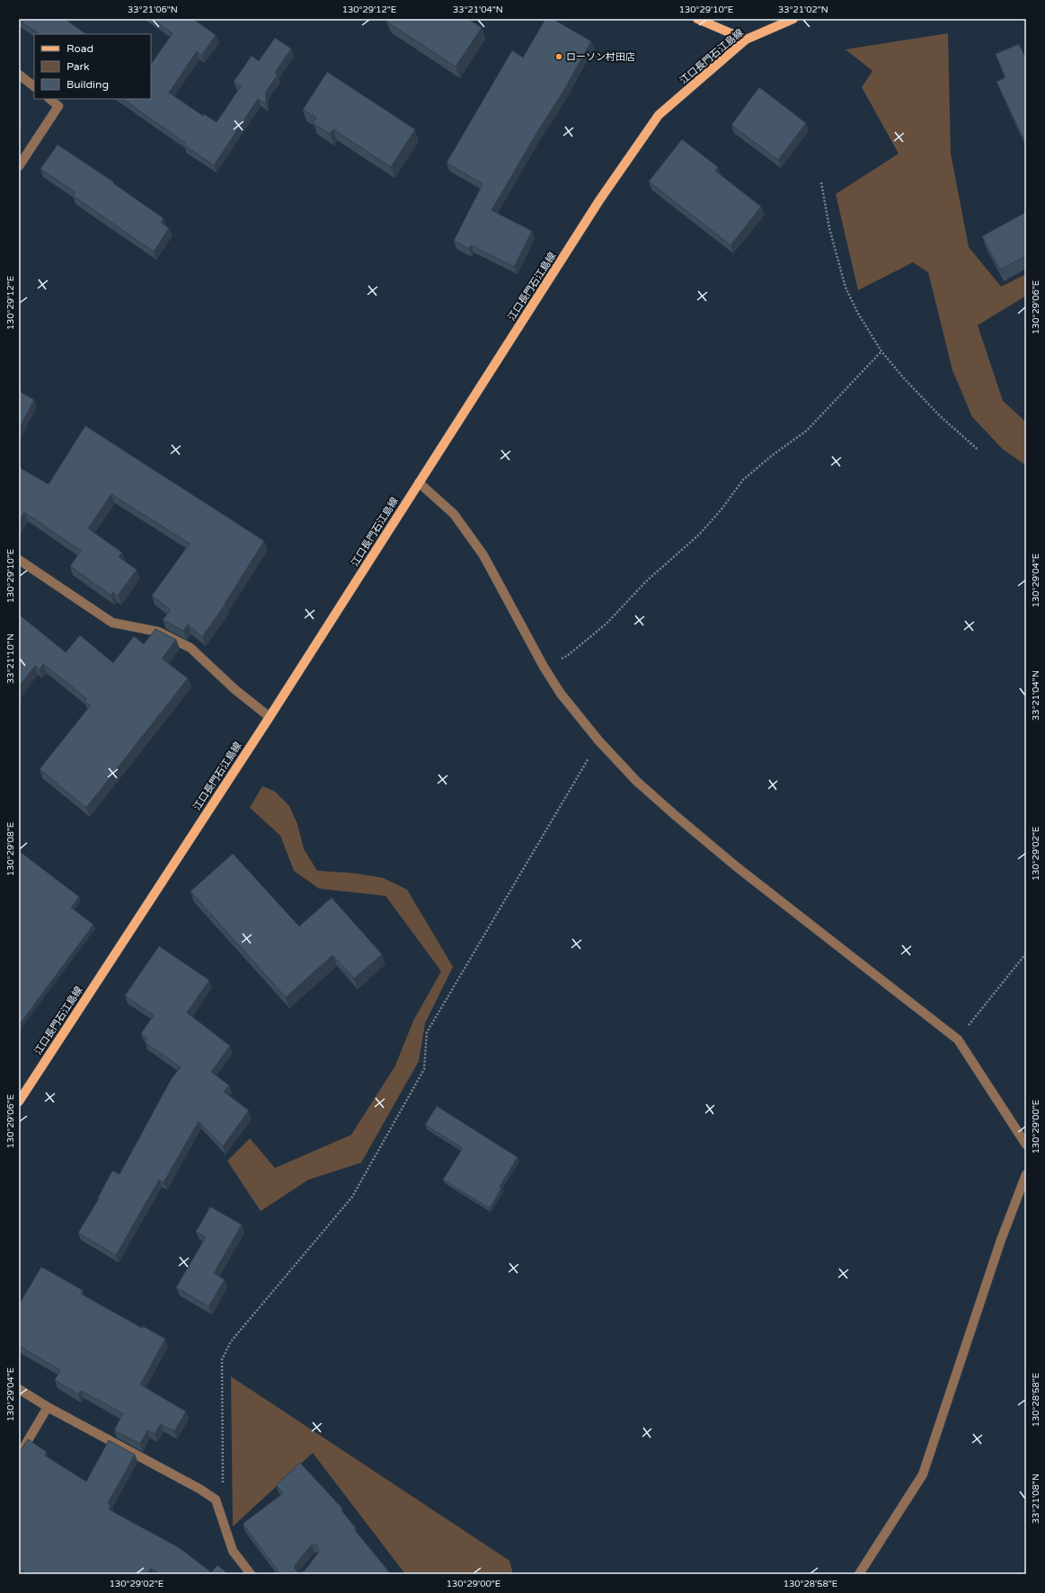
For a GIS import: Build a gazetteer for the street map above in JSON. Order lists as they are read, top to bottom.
{
  "streets": {
    "main road": ["江口長門石江島線"]
  },
  "places": ["ローソン村田店"],
  "legend": ["Road", "Park", "Building"],
  "coordinates": [
    "33°21'06\"N",
    "130°29'12\"E",
    "33°21'04\"N",
    "130°29'10\"E",
    "33°21'02\"N",
    "130°29'06\"E",
    "130°29'04\"E",
    "33°21'10\"N",
    "130°29'08\"E",
    "130°29'02\"E",
    "130°29'00\"E",
    "130°28'58\"E",
    "33°21'08\"N"
  ]
}
